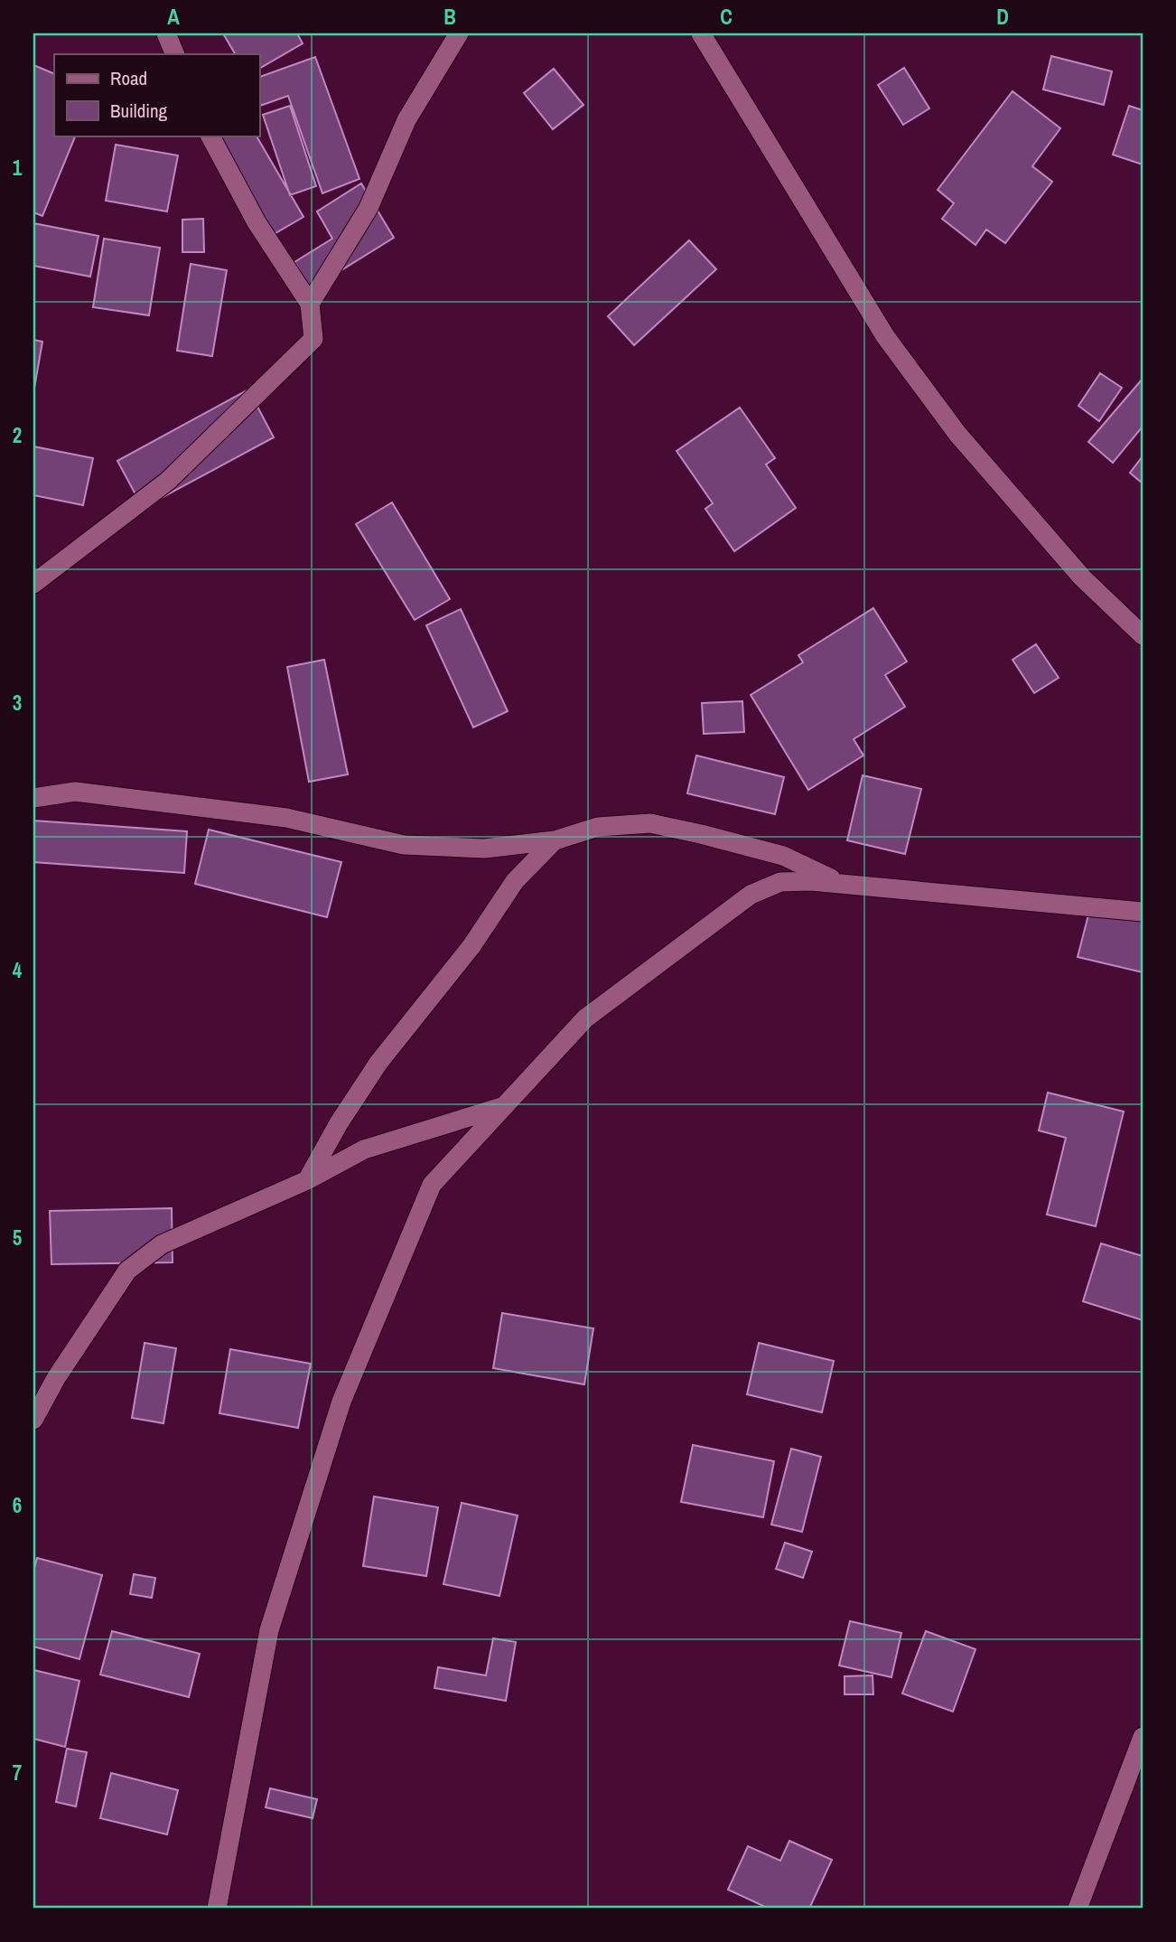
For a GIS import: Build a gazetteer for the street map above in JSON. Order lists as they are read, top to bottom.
{
  "legend": ["Road", "Building"],
  "grid": {
    "columns": [
      "A",
      "B",
      "C",
      "D"
    ],
    "rows": [
      "1",
      "2",
      "3",
      "4",
      "5",
      "6",
      "7"
    ]
  }
}
